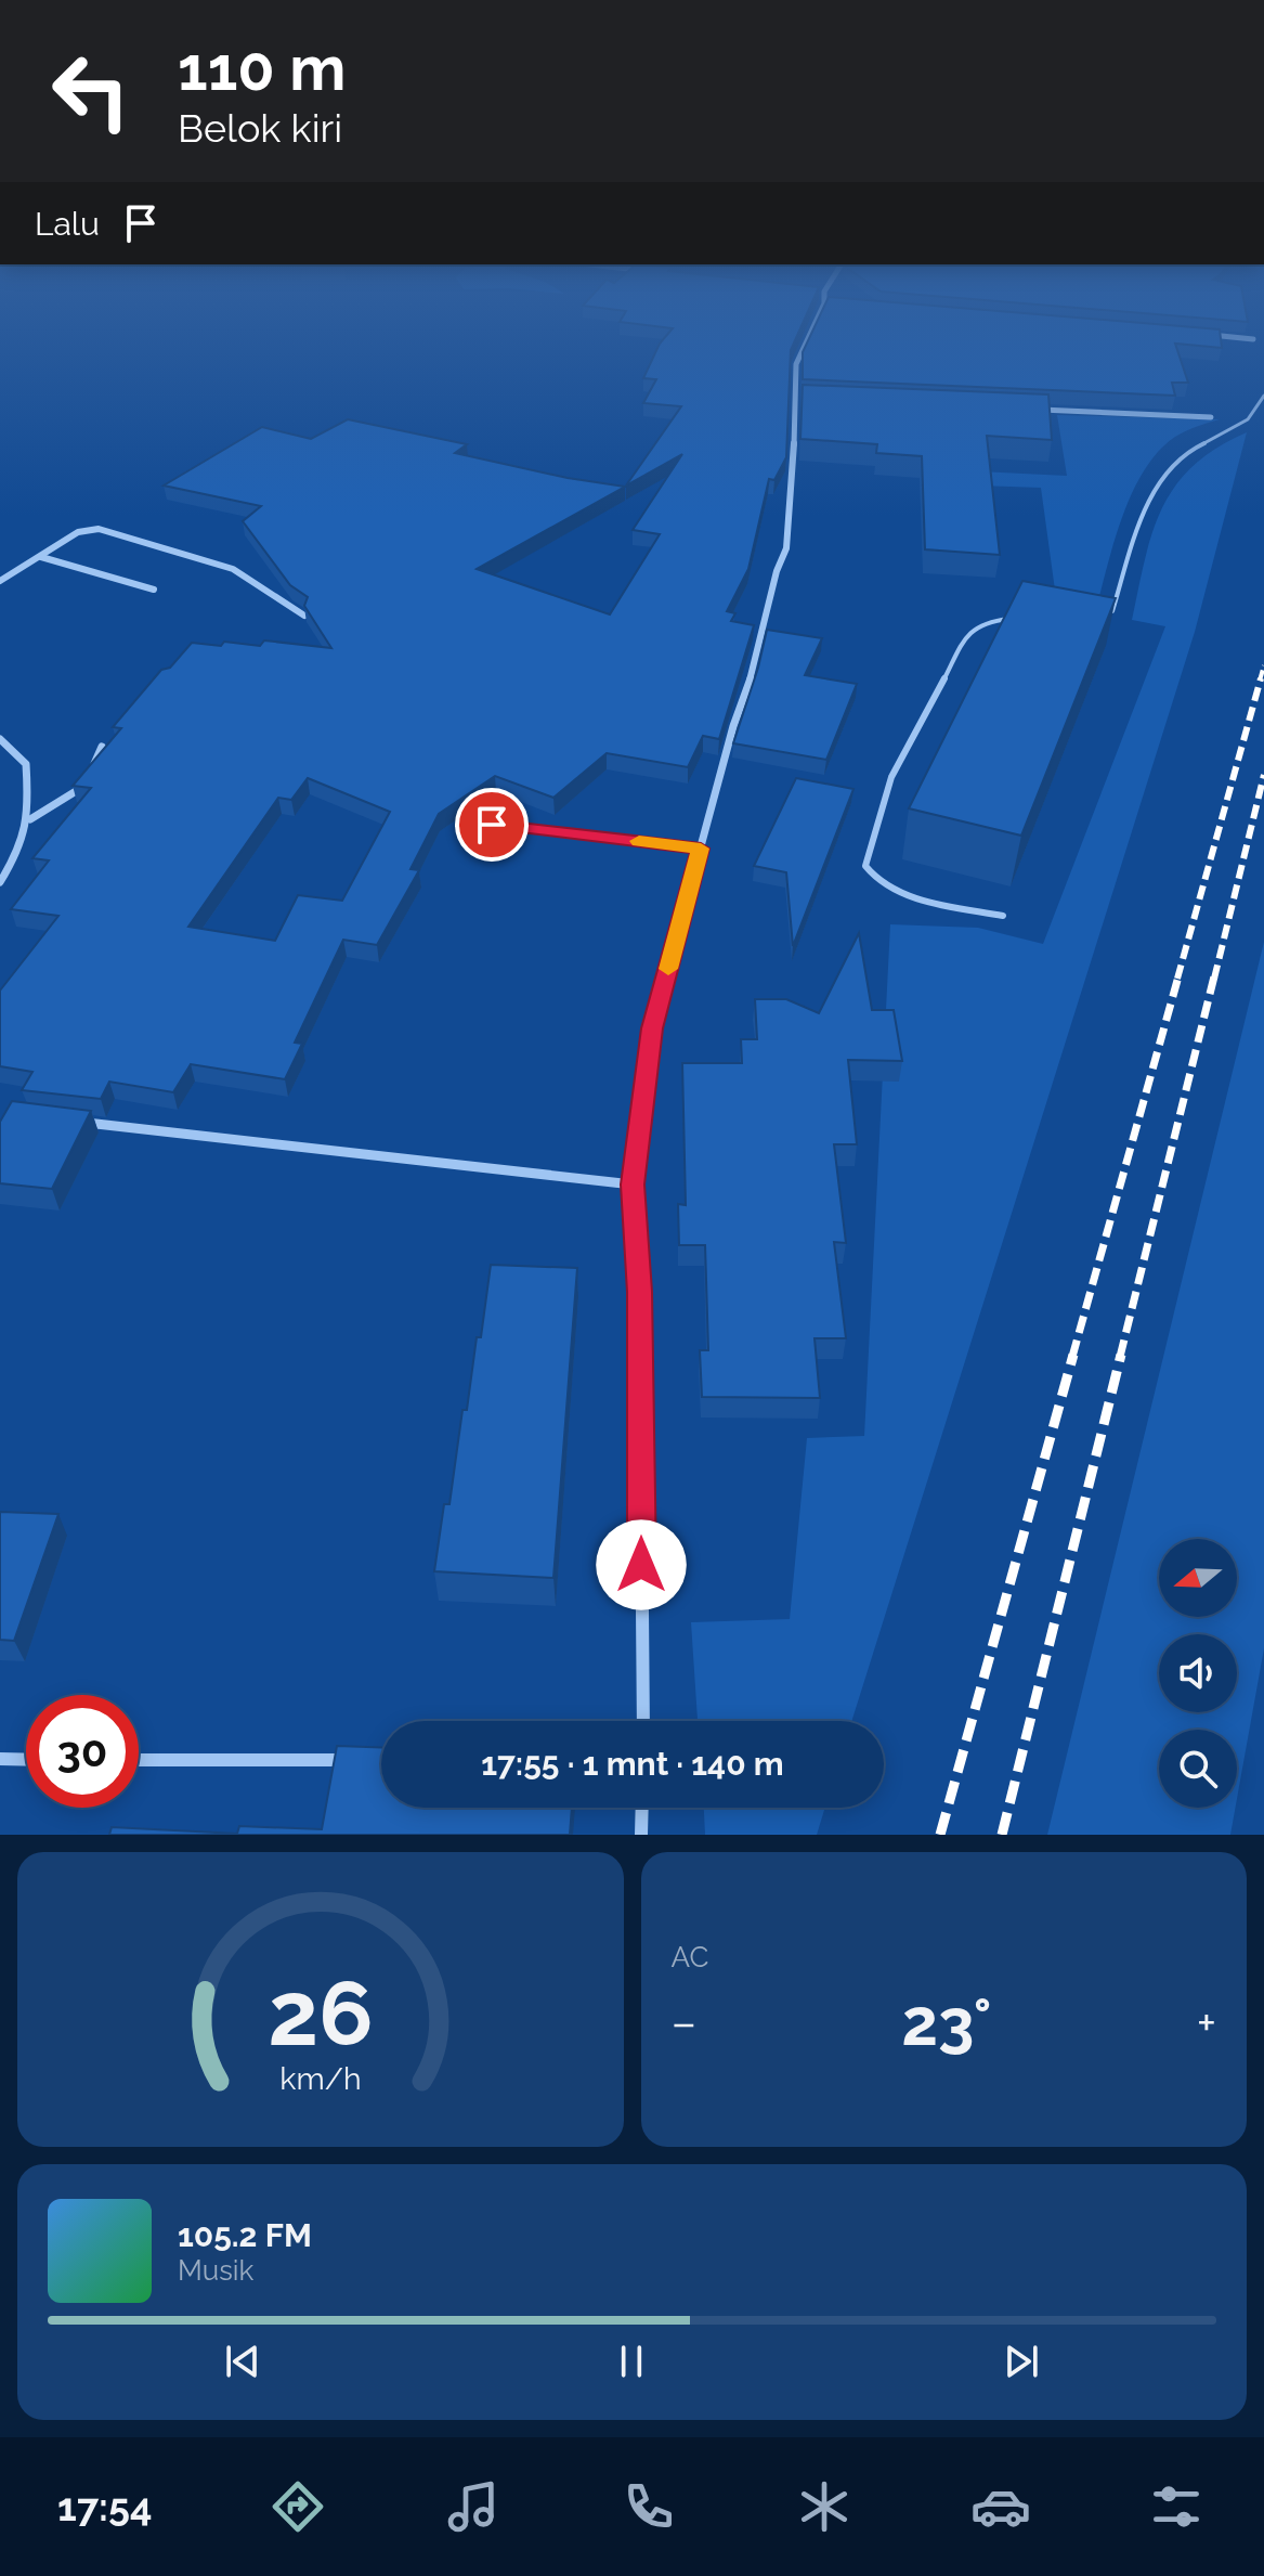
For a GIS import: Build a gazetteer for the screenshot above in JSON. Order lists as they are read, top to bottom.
{
  "north": "left",
  "page": {
    "turn": ["110 m", "Belok kiri"],
    "then": "Lalu",
    "limit": "30",
    "trip": "17:55 · 1 mnt · 140 m",
    "tile": "AC",
    "heat": ["−", "23°", "+"],
    "song": ["105.2 FM", "Musik"],
    "tabs": "17:54",
    "gauge": ["26", "km/h"]
  }
}
